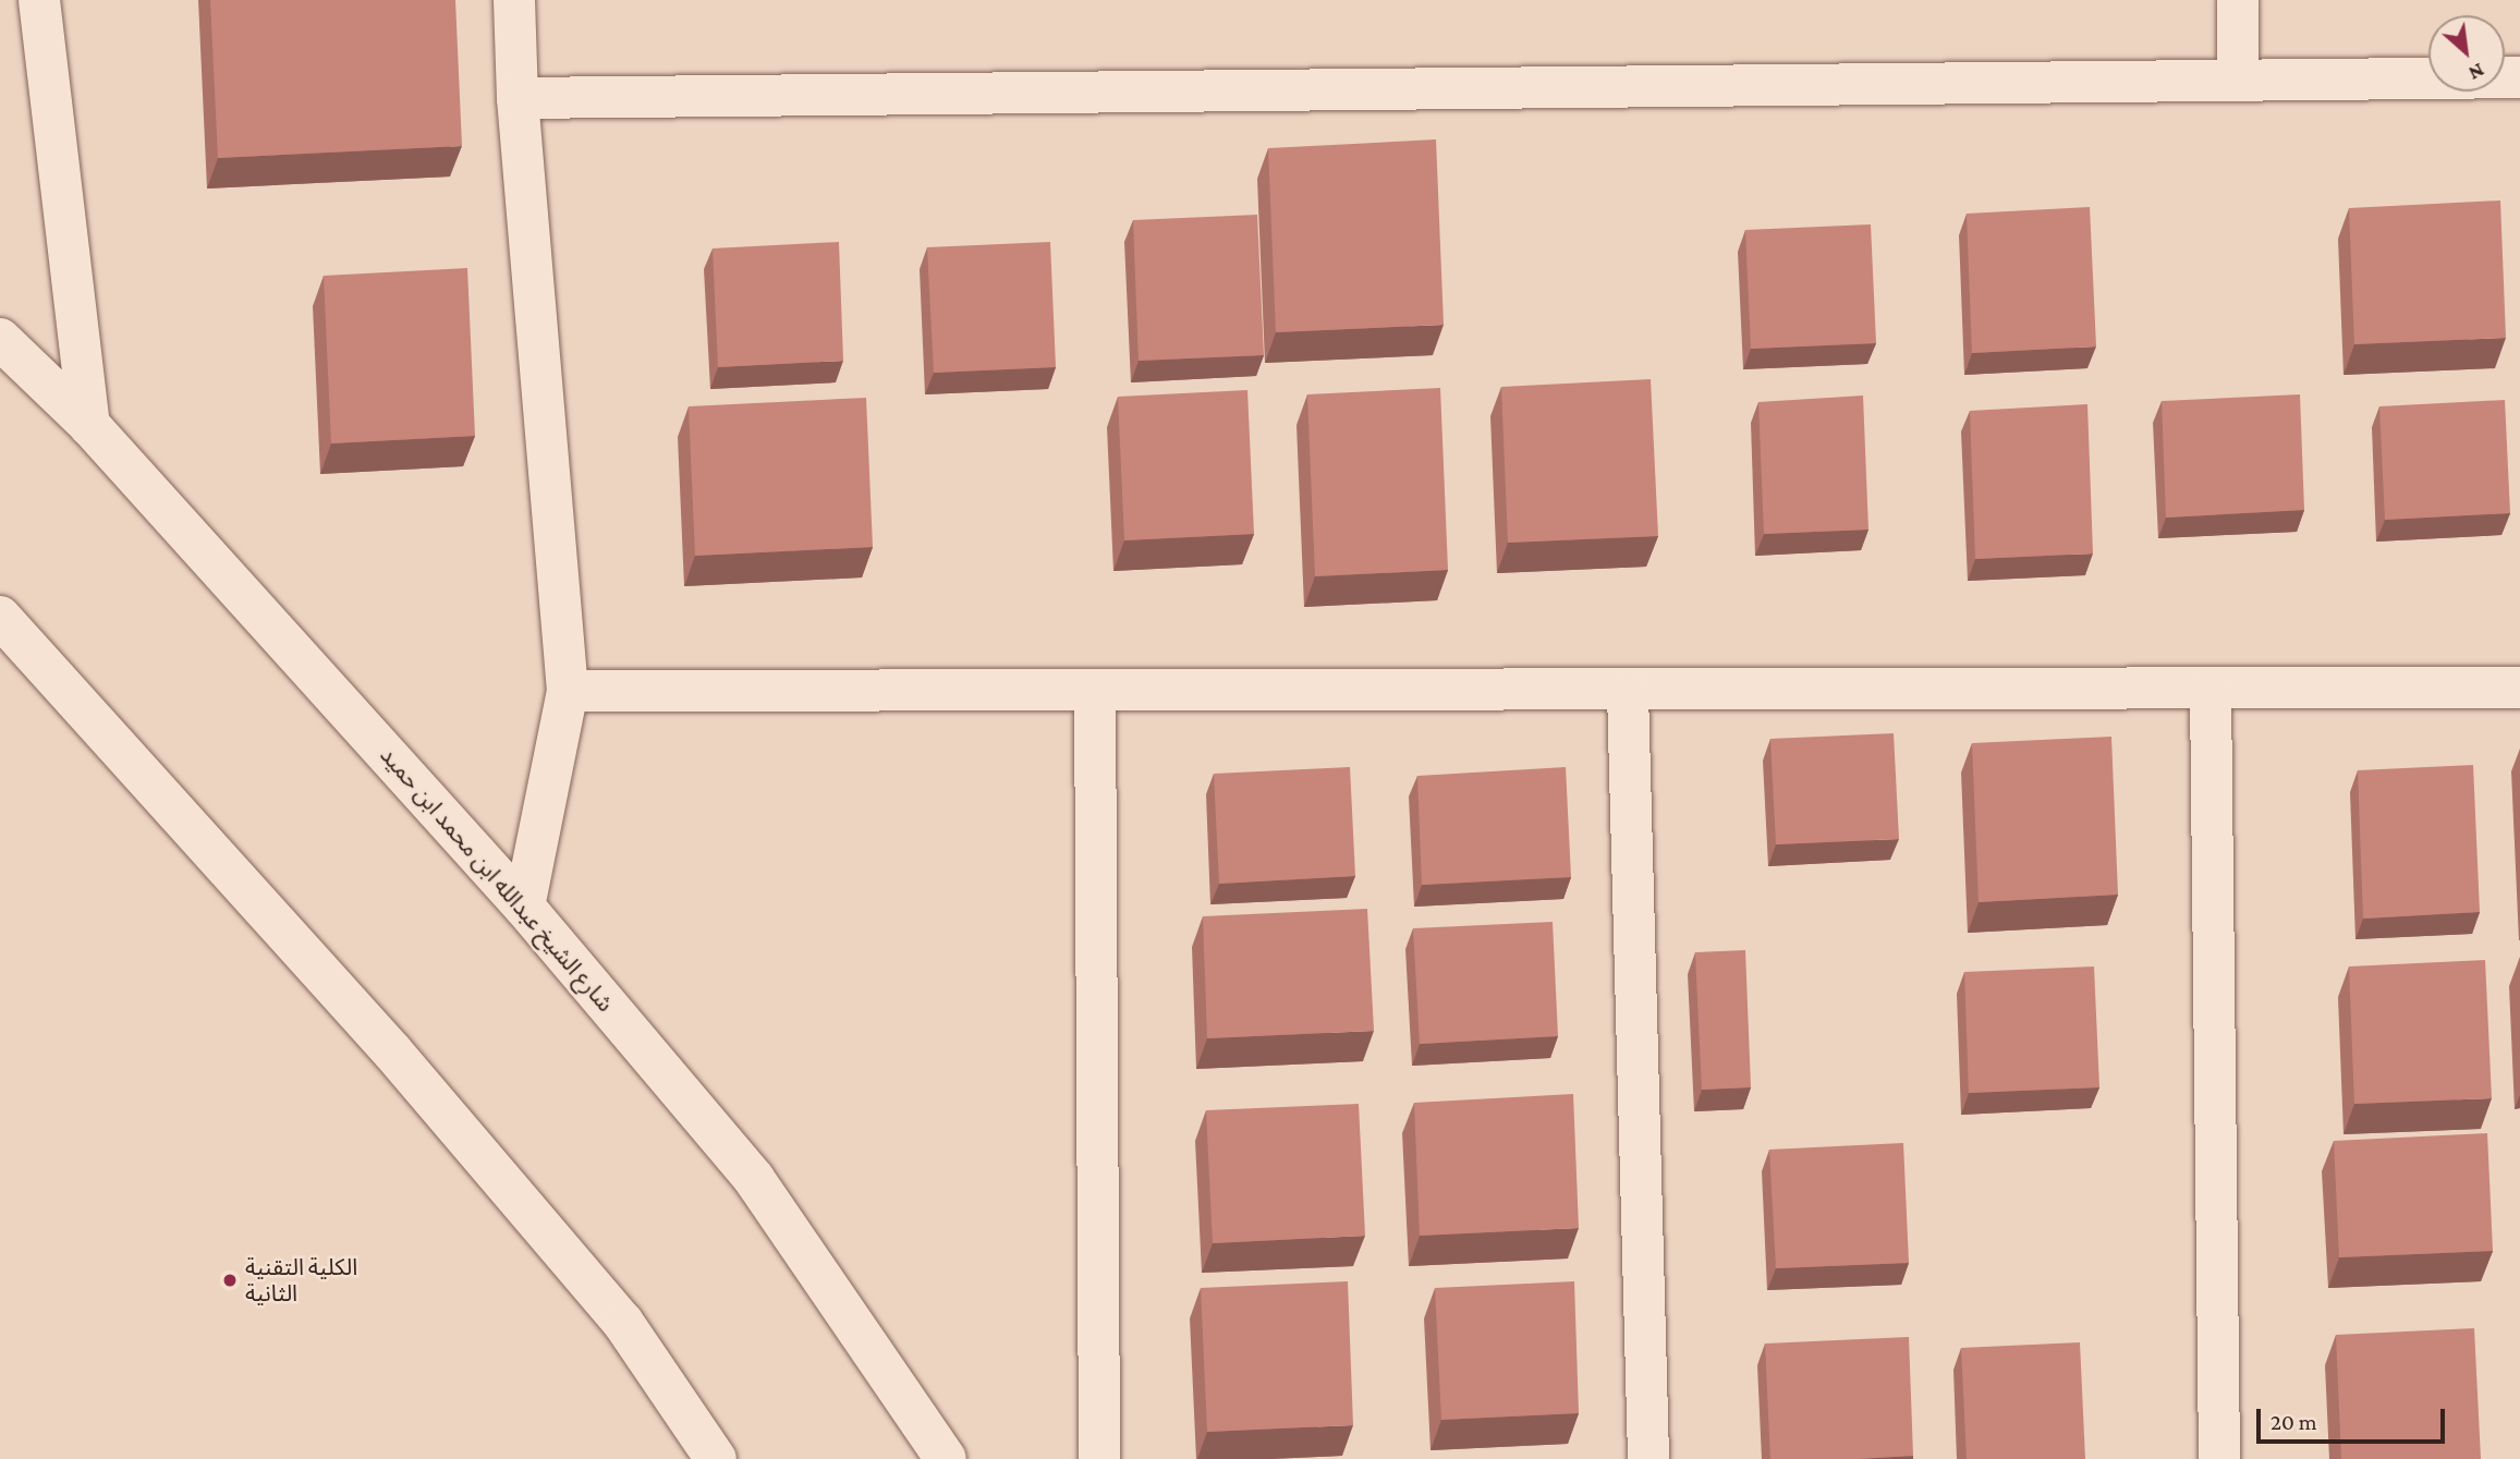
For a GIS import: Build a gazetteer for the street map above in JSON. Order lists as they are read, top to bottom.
{
  "streets": {
    "street": ["شارع الشيخ عبدالله ابن محمد ابن حميد"]
  },
  "places": ["الكلية التقنية الثانية"],
  "scale_bar": "20 m",
  "north": "bottom right"
}
